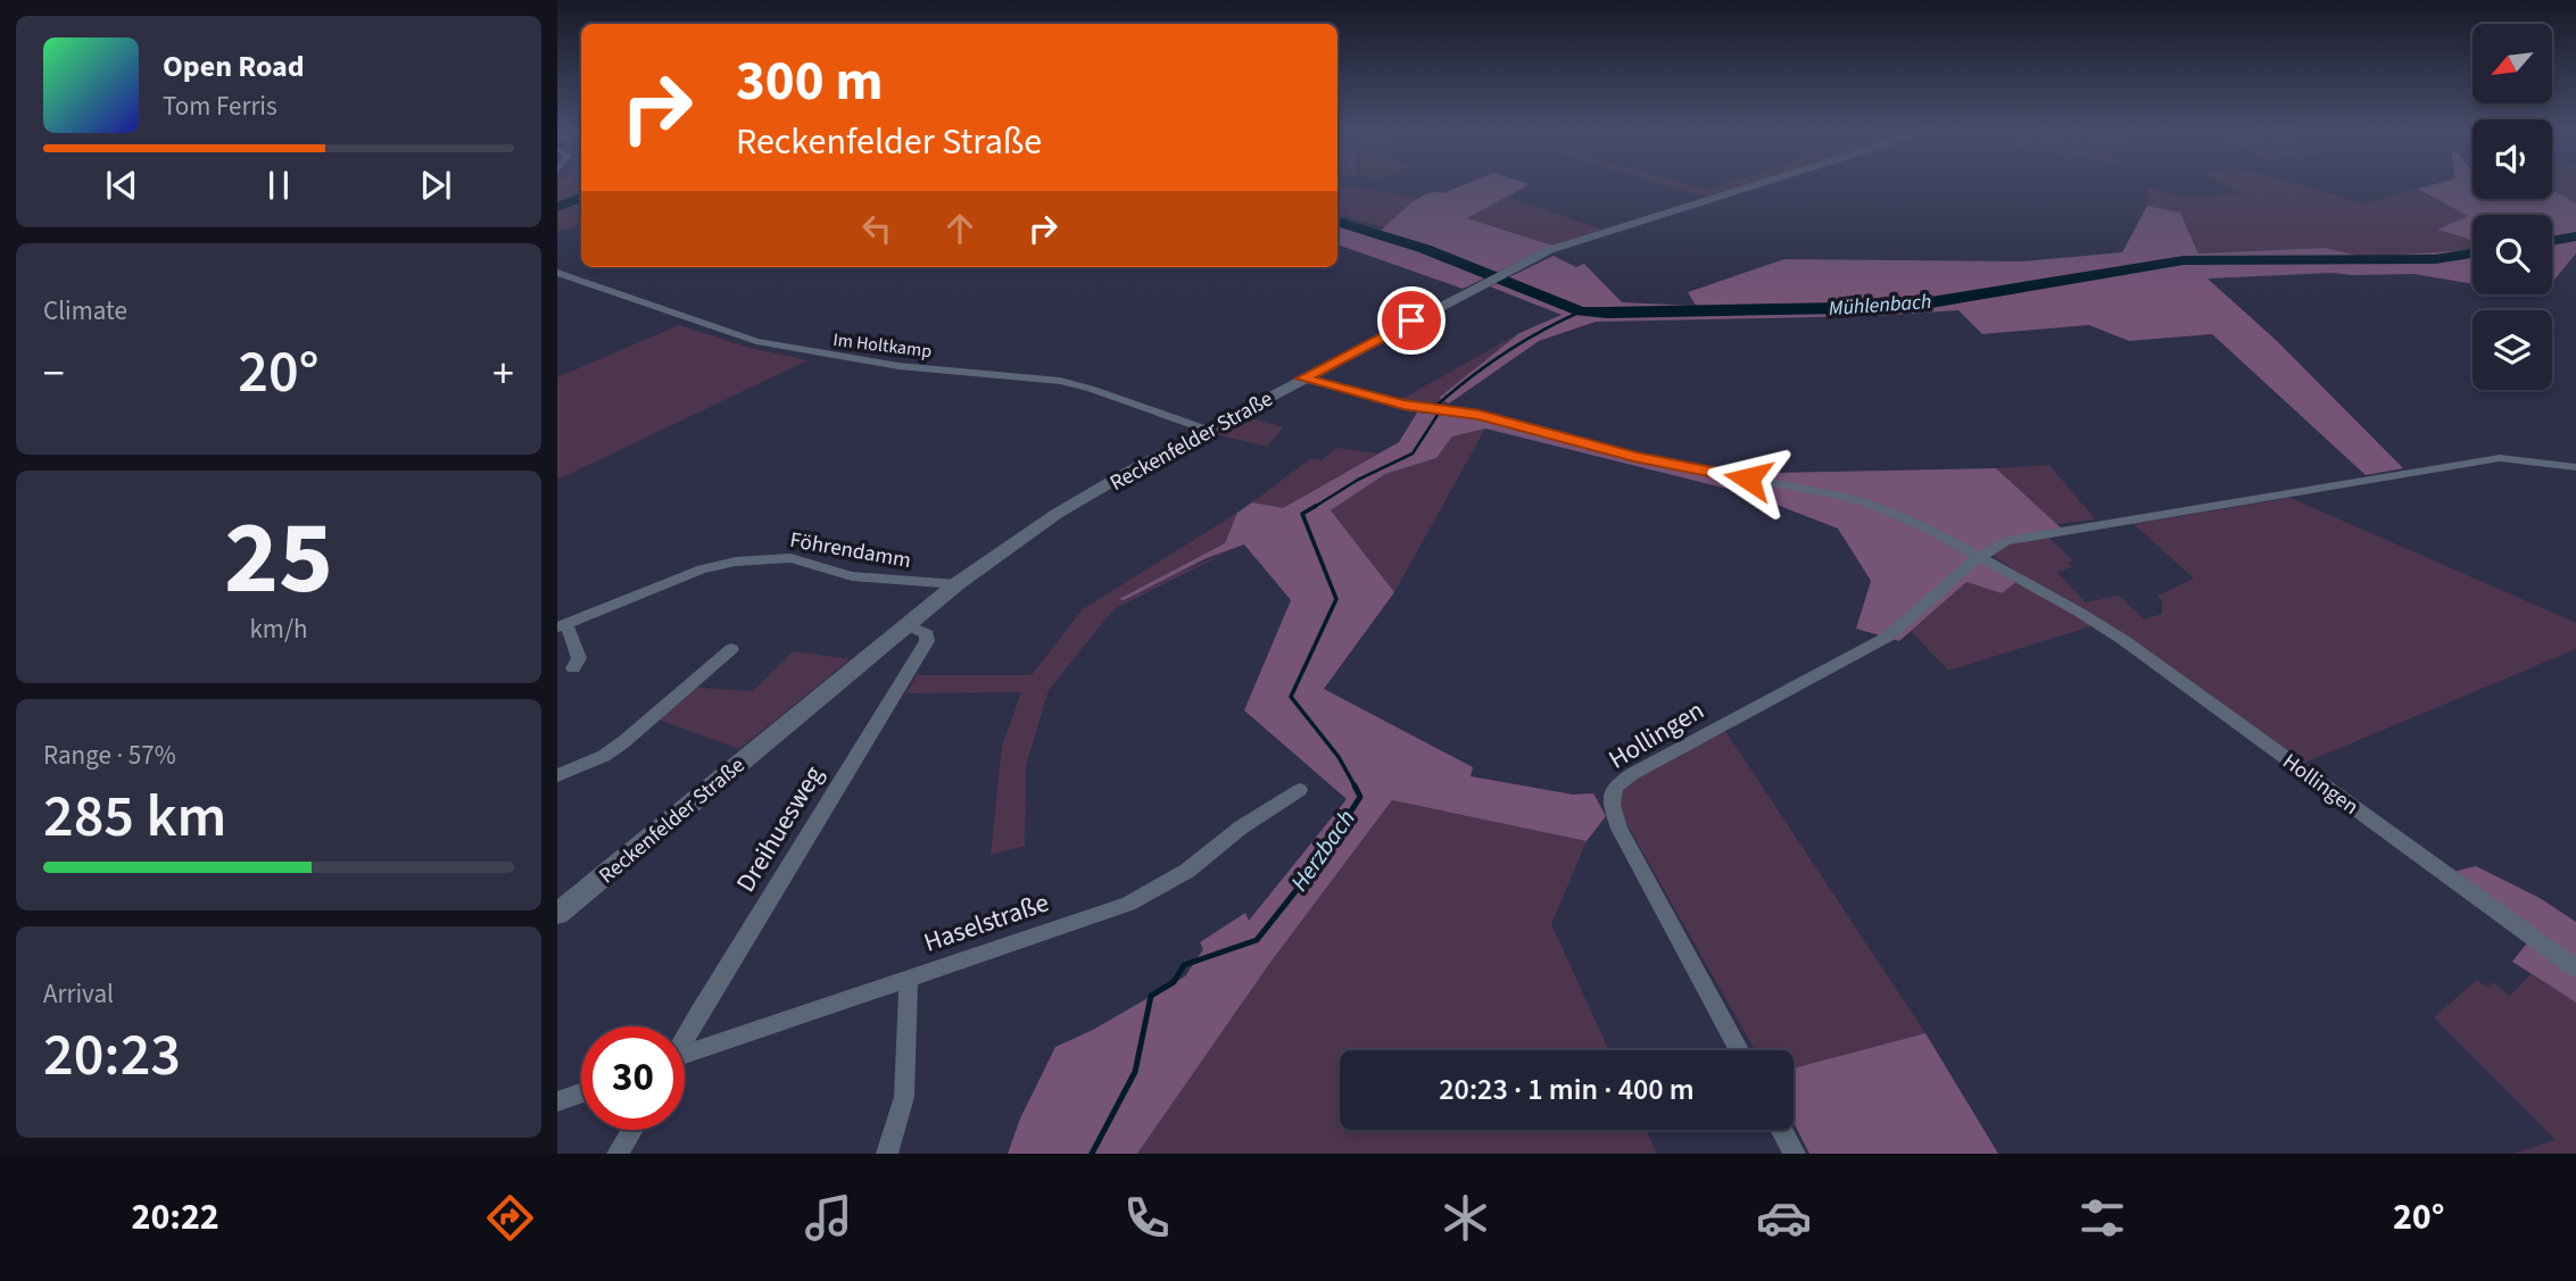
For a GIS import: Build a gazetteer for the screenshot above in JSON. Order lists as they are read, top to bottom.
{
  "streets": {
    "street": [
      "Im Holtkamp",
      "Reckenfelder Straße",
      "Föhrendamm",
      "Hollingen",
      "Dreihuesweg",
      "Haselstraße"
    ]
  },
  "crossings": [
    ["Im Holtkamp", "Reckenfelder Straße"],
    ["Reckenfelder Straße", "Föhrendamm"],
    ["Reckenfelder Straße", "Hollingen"],
    ["Reckenfelder Straße", "Dreihuesweg"]
  ],
  "water": ["Mühlenbach", "Herzbach"],
  "north": "bottom left",
  "page": {
    "turn": ["300 m", "Reckenfelder Straße"],
    "song": ["Open Road", "Tom Ferris"],
    "tile": [
      "Climate",
      ["25", "km/h"],
      ["Range · 57%", "285 km"],
      ["Arrival", "20:23"]
    ],
    "heat": ["−", "20°", "+"],
    "limit": "30",
    "trip": "20:23 · 1 min · 400 m",
    "tabs": ["20:22", "20°"]
  }
}
